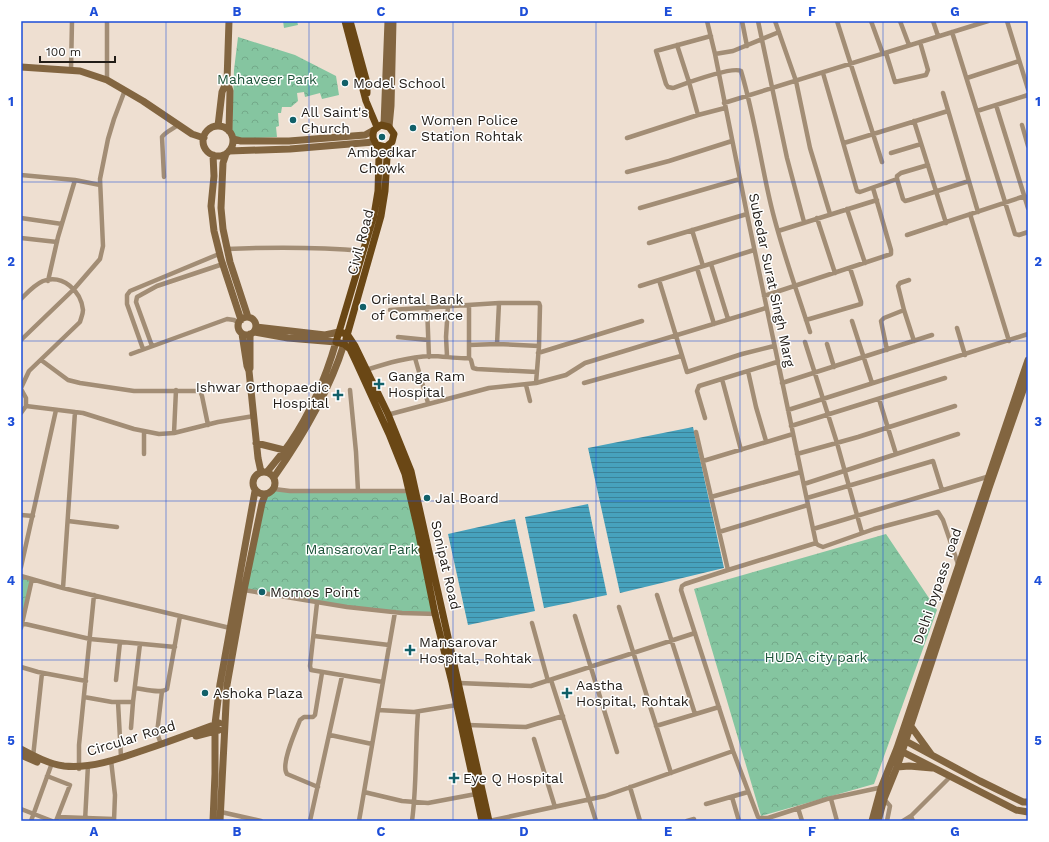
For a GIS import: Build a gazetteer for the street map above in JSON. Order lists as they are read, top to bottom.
{
  "streets": {
    "main road": [
      "Civil Road",
      "Sonipat Road",
      "Delhi bypass road",
      "Circular Road"
    ],
    "street": ["Subedar Surat Singh Marg"]
  },
  "crossings": [
    ["Civil Road", "Sonipat Road"]
  ],
  "parks": ["Mahaveer Park", "Mansarovar Park", "HUDA city park"],
  "places": {
    "other": [
      "Model School",
      "All Saint's Church",
      "Women Police Station Rohtak",
      "Ambedkar Chowk",
      "Oriental Bank of Commerce",
      "Jal Board",
      "Momos Point",
      "Ashoka Plaza"
    ],
    "health": [
      "Ganga Ram Hospital",
      "Ishwar Orthopaedic Hospital",
      "Mansarovar Hospital, Rohtak",
      "Aastha Hospital, Rohtak",
      "Eye Q Hospital"
    ]
  },
  "scale_bar": "100 m",
  "grid": {
    "columns": [
      "A",
      "B",
      "C",
      "D",
      "E",
      "F",
      "G"
    ],
    "rows": [
      "1",
      "2",
      "3",
      "4",
      "5"
    ]
  }
}
